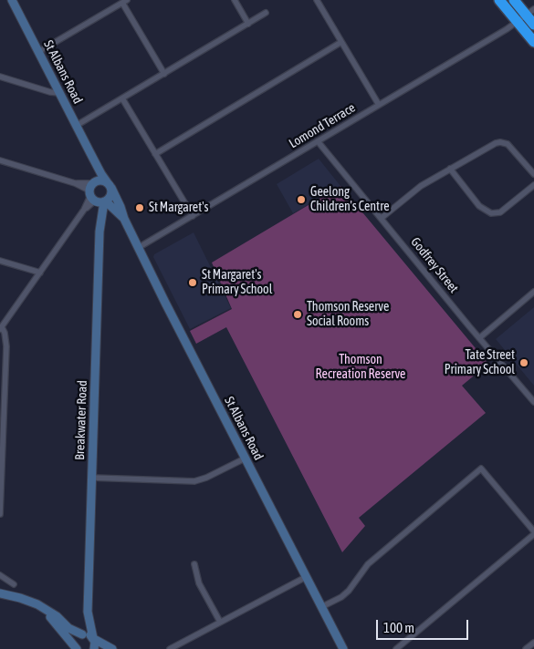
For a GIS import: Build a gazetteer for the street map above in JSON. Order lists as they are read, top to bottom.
{
  "streets": {
    "street": [
      "St Albans Road",
      "Lomond Terrace",
      "Godfrey Street",
      "Breakwater Road"
    ]
  },
  "crossings": [
    ["St Albans Road", "Lomond Terrace"],
    ["St Albans Road", "Breakwater Road"],
    ["Lomond Terrace", "Godfrey Street"]
  ],
  "parks": ["Thomson Recreation Reserve"],
  "places": [
    "Geelong Children's Centre",
    "St Margaret's",
    "St Margaret's Primary School",
    "Thomson Reserve Social Rooms",
    "Tate Street Primary School"
  ],
  "scale_bar": "100 m"
}
